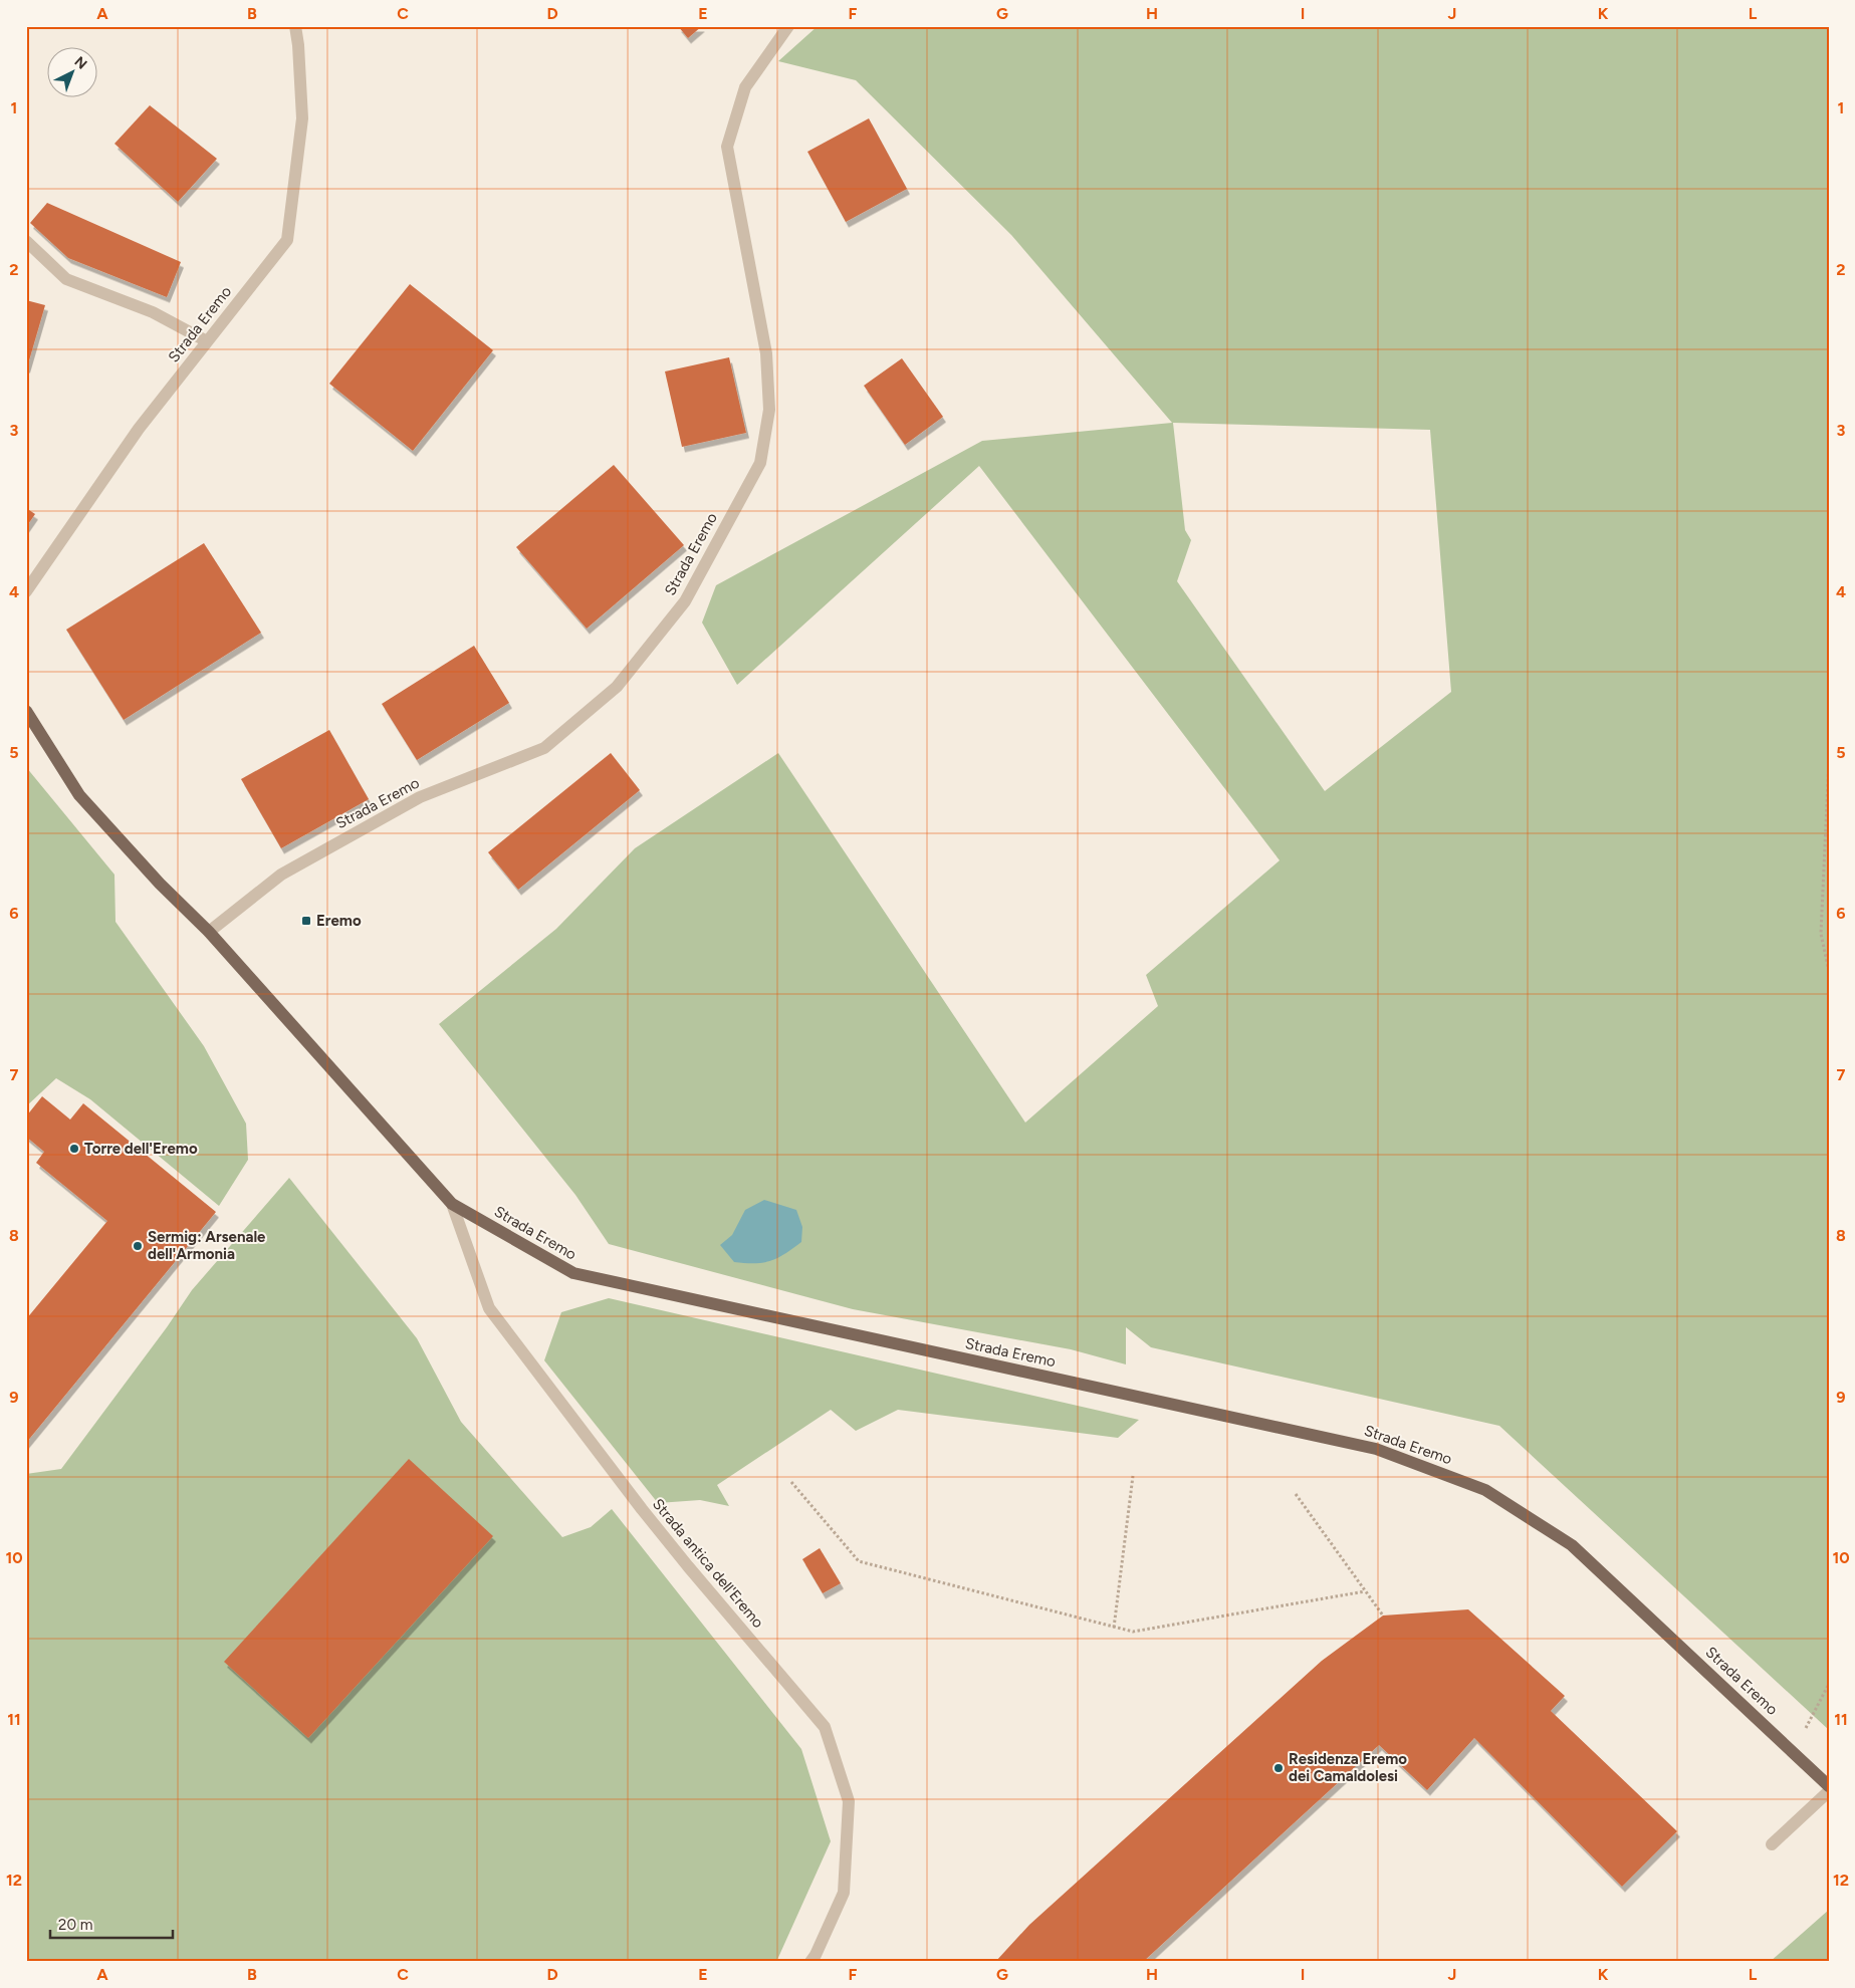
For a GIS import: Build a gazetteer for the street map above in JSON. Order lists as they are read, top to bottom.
{
  "streets": {
    "main road": ["Strada Eremo"],
    "street": ["Strada antica dell'Eremo"]
  },
  "crossings": [
    ["Strada Eremo", "Strada antica dell'Eremo"]
  ],
  "places": {
    "transit": ["Eremo"],
    "other": ["Torre dell'Eremo", "Sermig: Arsenale dell'Armonia", "Residenza Eremo dei Camaldolesi"]
  },
  "scale_bar": "20 m",
  "north": "top right",
  "grid": {
    "columns": [
      "A",
      "B",
      "C",
      "D",
      "E",
      "F",
      "G",
      "H",
      "I",
      "J",
      "K",
      "L"
    ],
    "rows": [
      "1",
      "2",
      "3",
      "4",
      "5",
      "6",
      "7",
      "8",
      "9",
      "10",
      "11",
      "12"
    ]
  }
}
